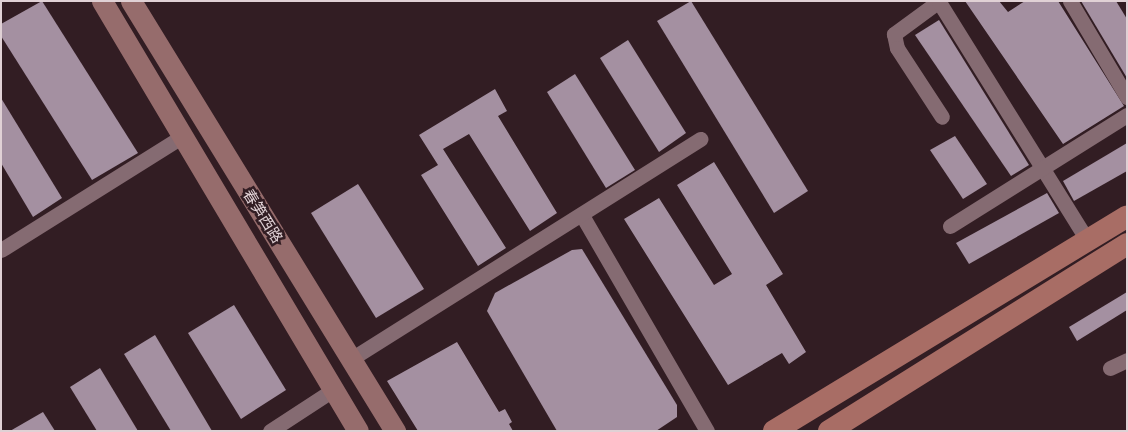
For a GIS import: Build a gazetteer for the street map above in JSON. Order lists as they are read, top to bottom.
{
  "streets": {
    "main road": ["春笋西路"]
  }
}
